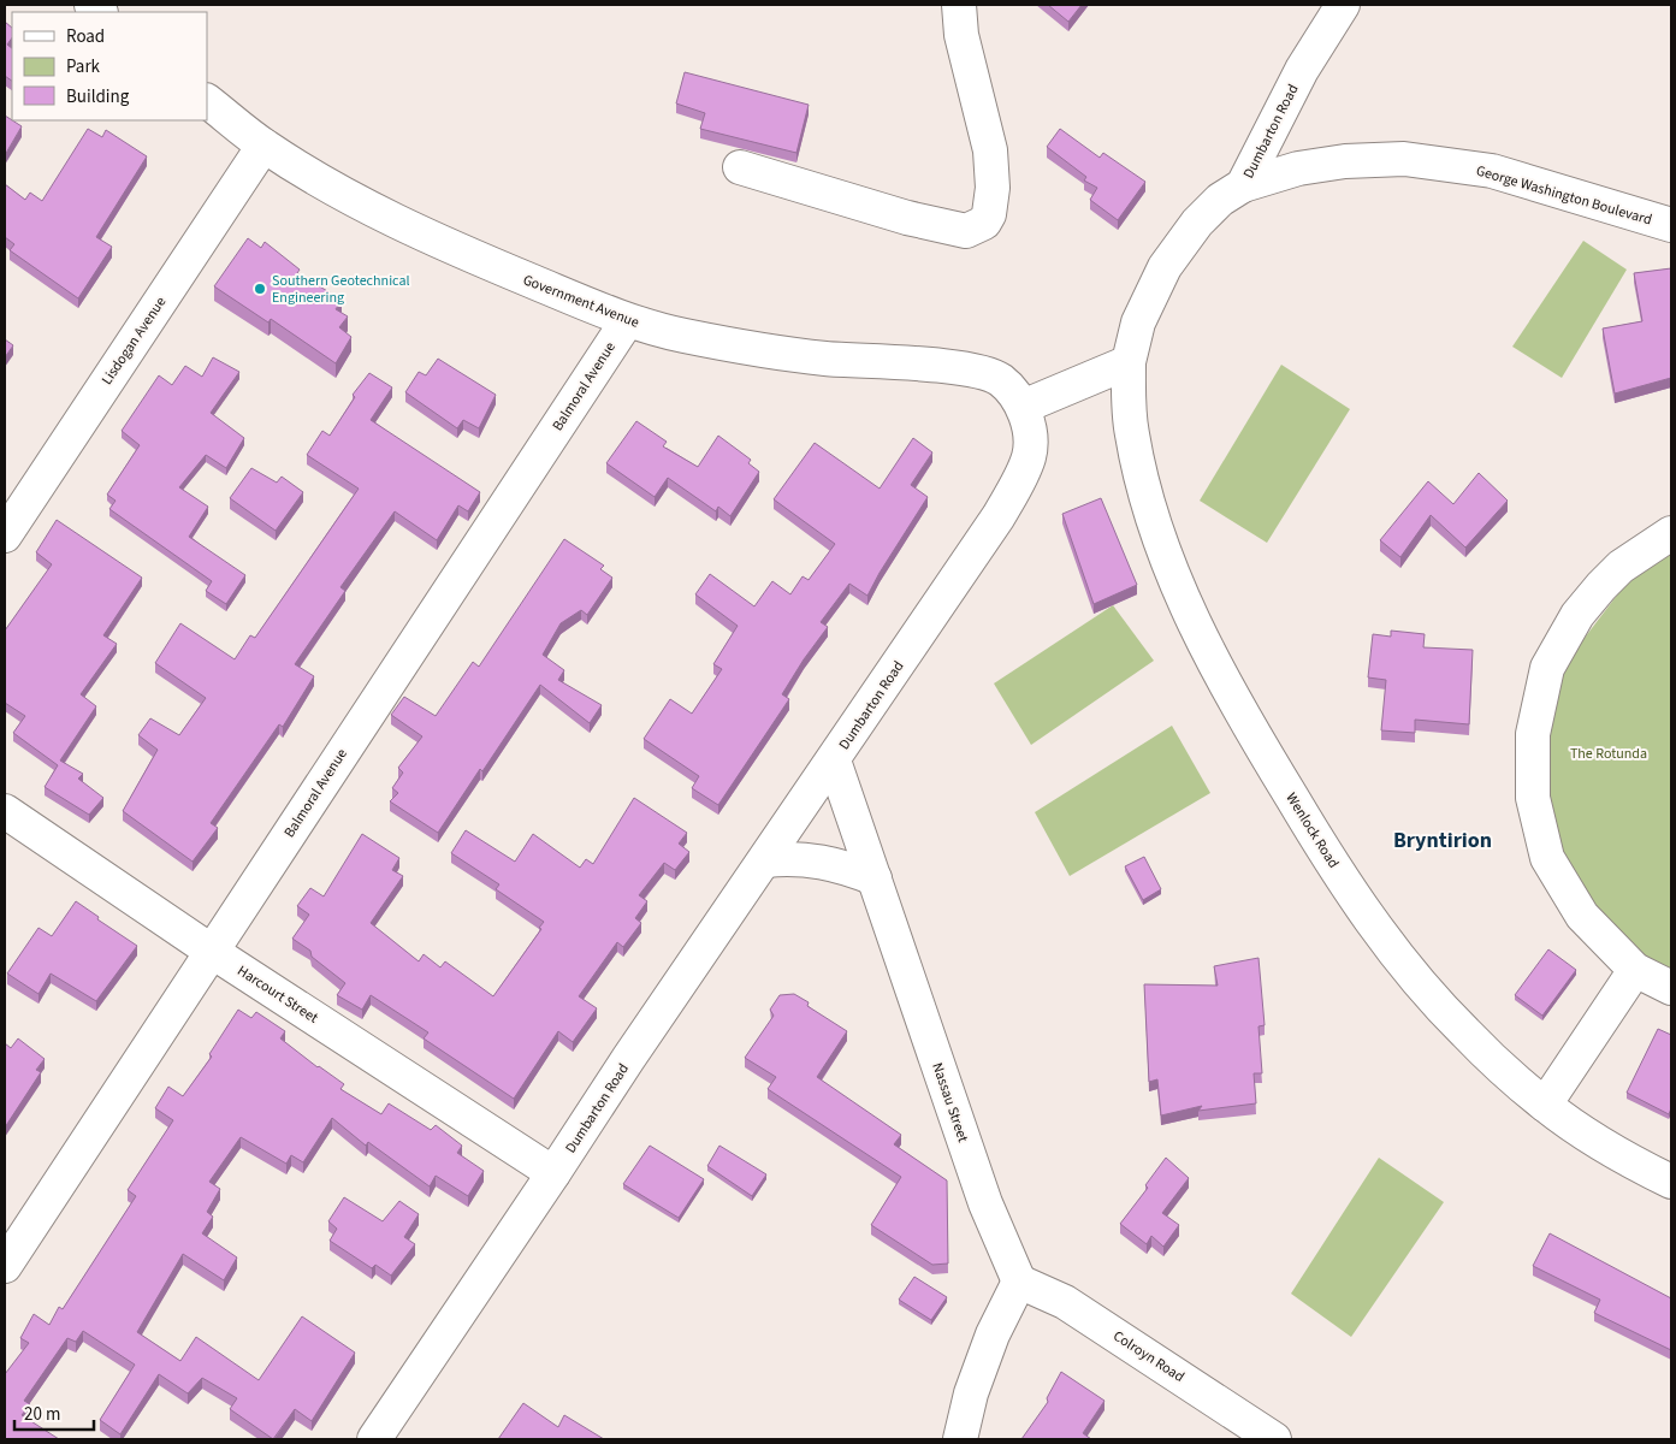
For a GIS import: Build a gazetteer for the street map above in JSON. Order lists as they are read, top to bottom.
{
  "streets": {
    "street": [
      "Dumbarton Road",
      "George Washington Boulevard",
      "Government Avenue",
      "Lisdogan Avenue",
      "Balmoral Avenue",
      "Wenlock Road",
      "Harcourt Street",
      "Nassau Street",
      "Colroyn Road"
    ]
  },
  "crossings": [
    ["Dumbarton Road", "George Washington Boulevard"],
    ["Dumbarton Road", "Government Avenue"],
    ["Dumbarton Road", "Wenlock Road"],
    ["Dumbarton Road", "Harcourt Street"],
    ["Dumbarton Road", "Nassau Street"],
    ["Government Avenue", "Lisdogan Avenue"],
    ["Government Avenue", "Balmoral Avenue"],
    ["Balmoral Avenue", "Harcourt Street"],
    ["Nassau Street", "Colroyn Road"]
  ],
  "districts": ["Bryntirion"],
  "parks": ["The Rotunda"],
  "places": ["Southern Geotechnical Engineering"],
  "legend": ["Road", "Park", "Building"],
  "scale_bar": "20 m"
}
